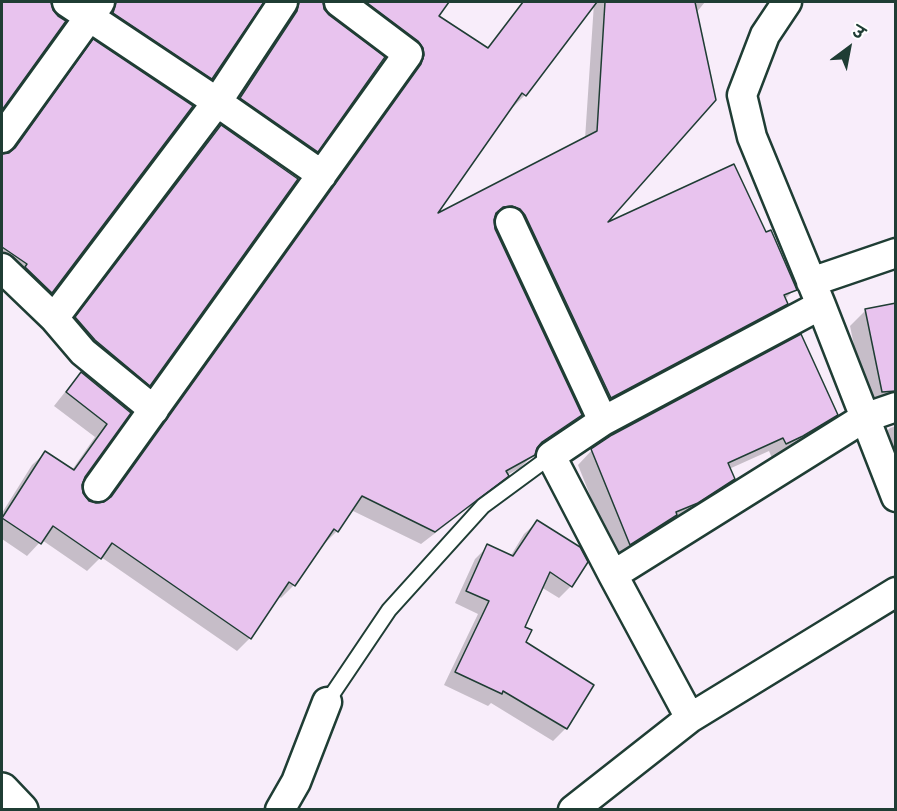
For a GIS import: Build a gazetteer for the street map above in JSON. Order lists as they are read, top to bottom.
{
  "north": "top right"
}
